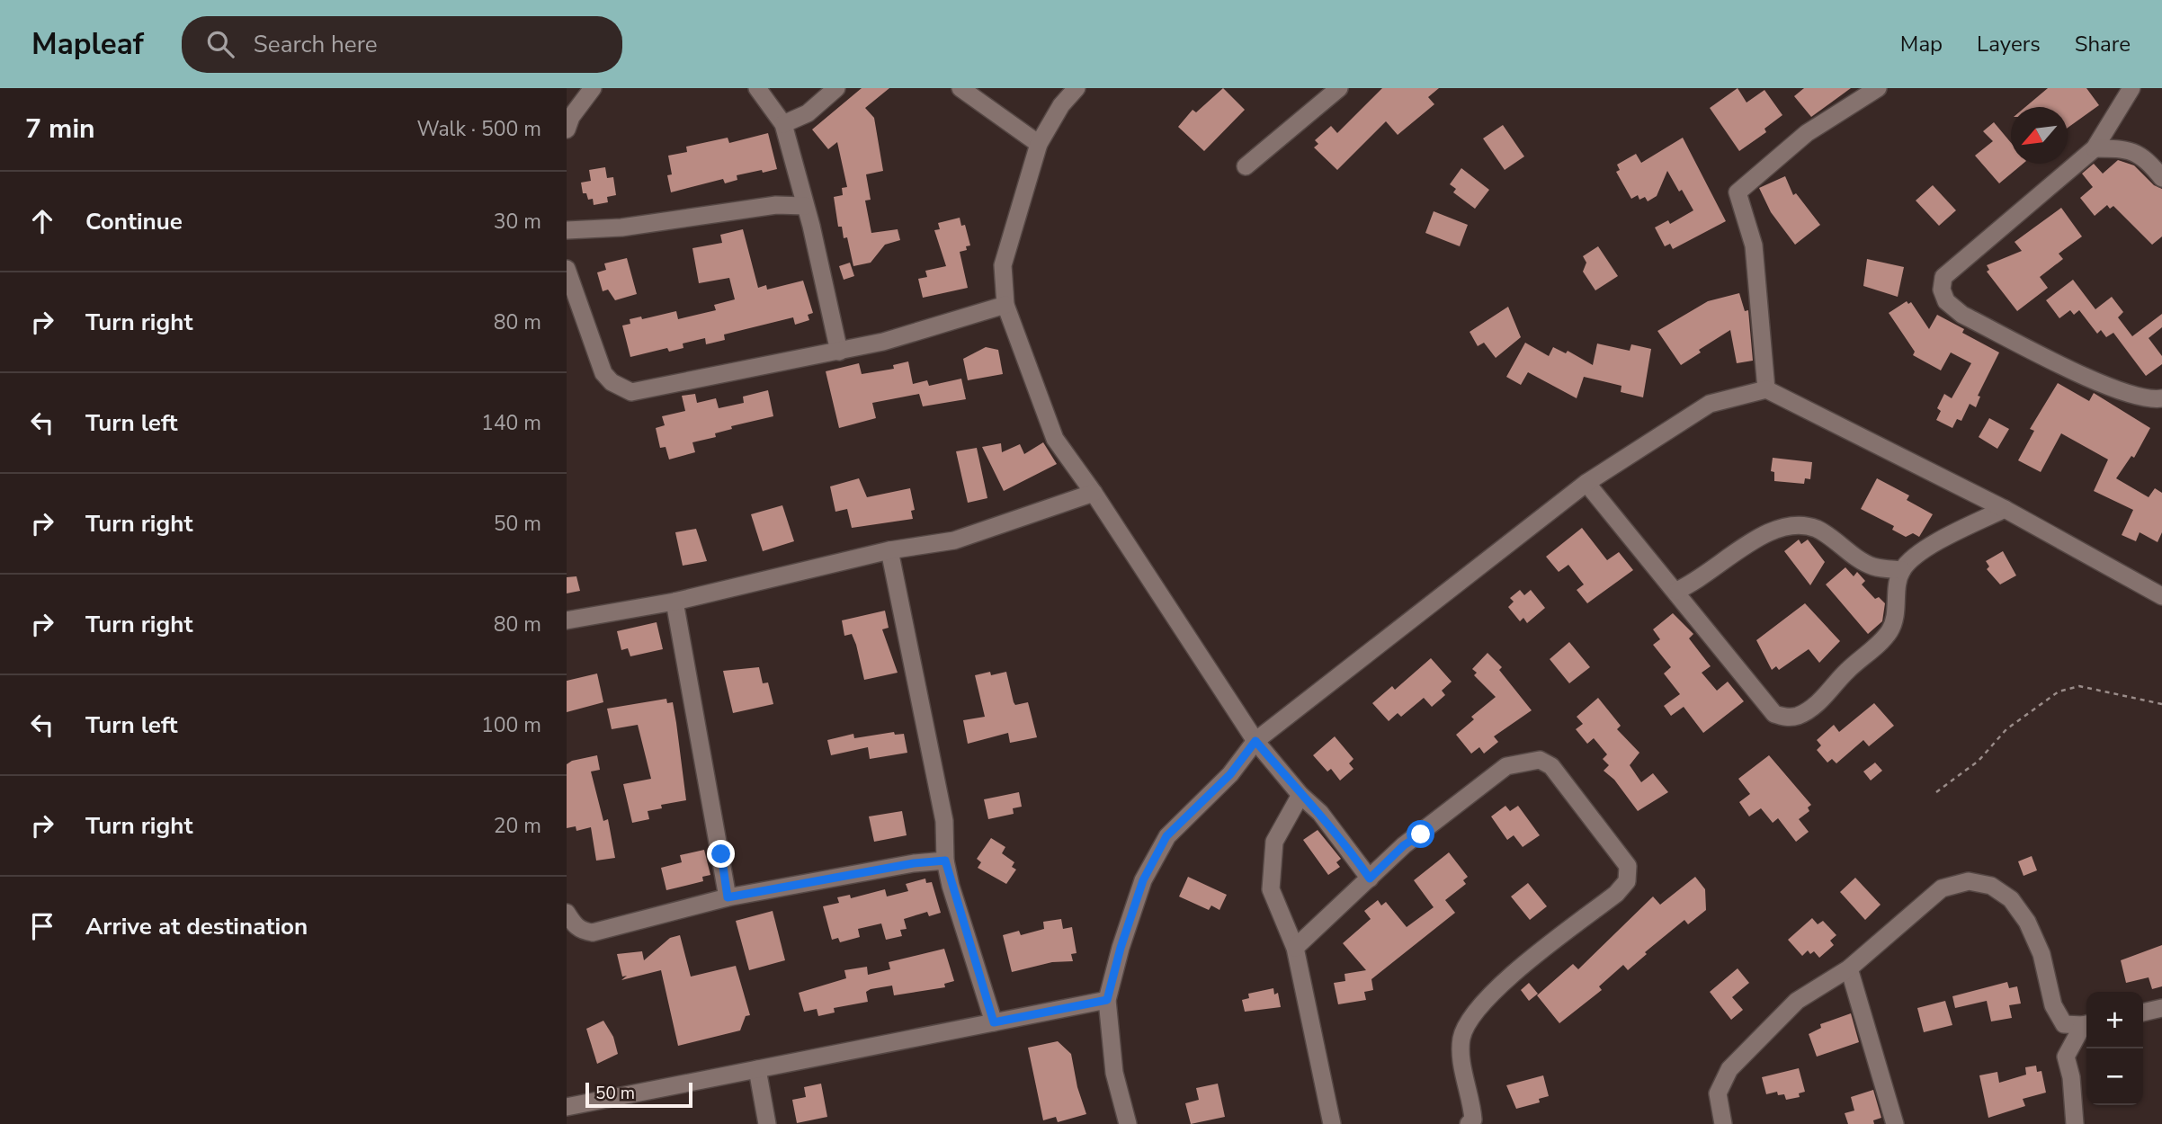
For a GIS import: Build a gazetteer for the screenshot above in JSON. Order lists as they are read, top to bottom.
{
  "scale_bar": "50 m",
  "north": "bottom left",
  "page": {
    "header": "Mapleaf",
    "search": "Search here",
    "nav": ["Map", "Layers", "Share"],
    "heading": ["7 min", "Walk · 500 m"],
    "list": [
      ["Continue", "30 m"],
      ["Turn right", "80 m"],
      ["Turn left", "140 m"],
      ["Turn right", "50 m"],
      ["Turn right", "80 m"],
      ["Turn left", "100 m"],
      ["Turn right", "20 m"],
      "Arrive at destination"
    ],
    "map_buttons": ["+", "−"],
    "scale": "50 m"
  }
}
